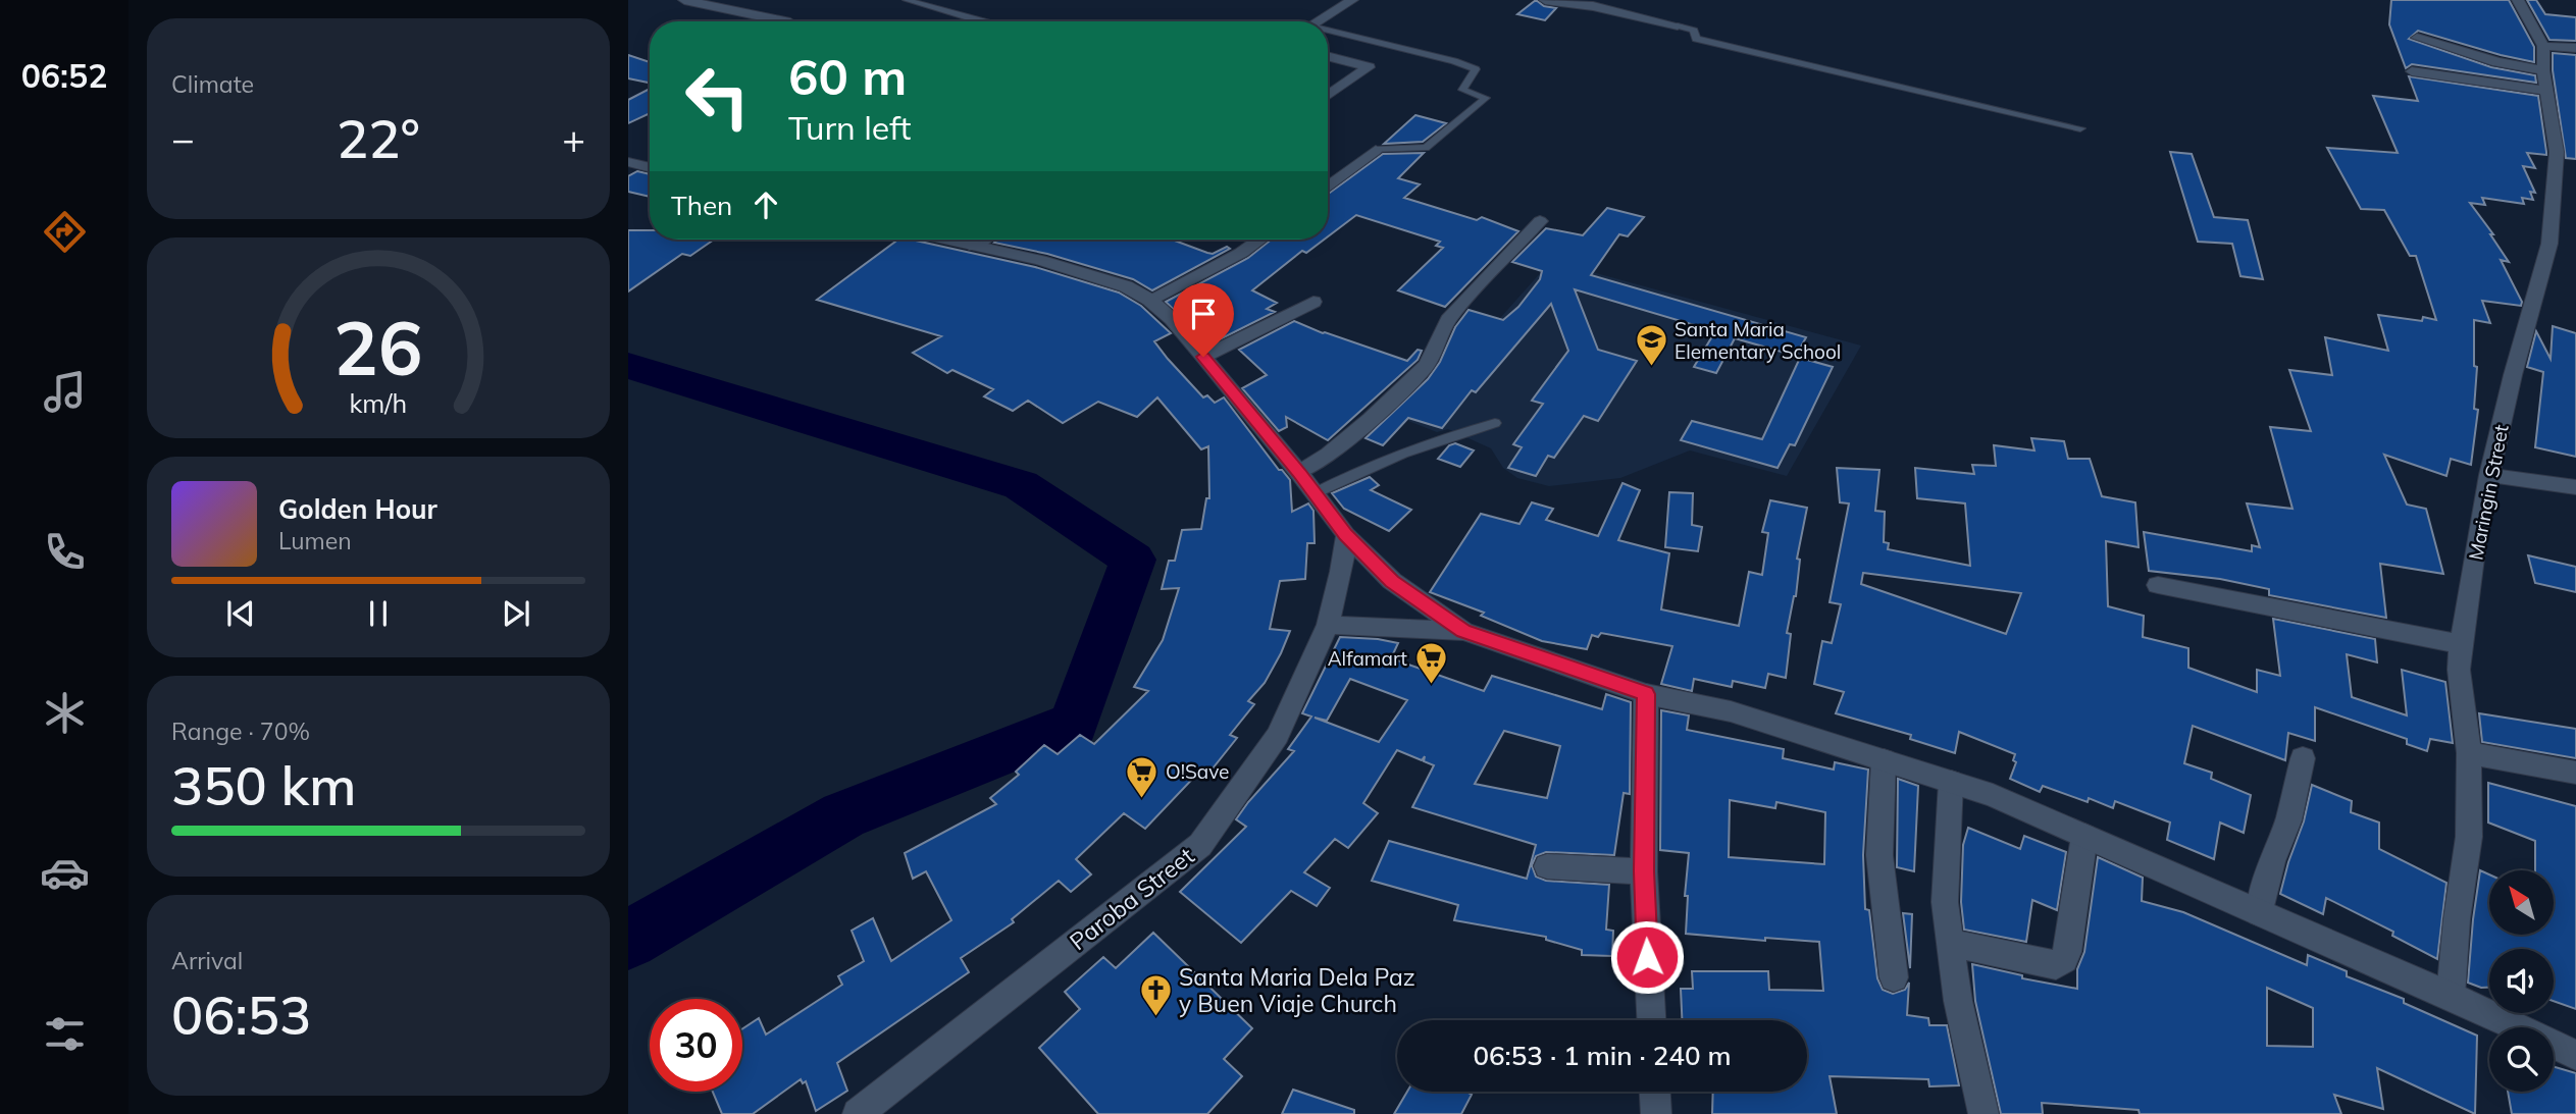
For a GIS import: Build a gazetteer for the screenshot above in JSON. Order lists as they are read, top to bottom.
{
  "streets": {
    "street": ["Maringin Street", "Paroba Street"]
  },
  "places": {
    "school or university": ["Santa Maria Elementary School"],
    "supermarket": ["Alfamart", "O!Save"],
    "church": ["Santa Maria Dela Paz y Buen Viaje Church"]
  },
  "north": "top left",
  "page": {
    "tabs": "06:52",
    "tile": [
      "Climate",
      ["Range · 70%", "350 km"],
      ["Arrival", "06:53"]
    ],
    "turn": ["60 m", "Turn left"],
    "heat": ["−", "22°", "+"],
    "then": "Then",
    "song": ["Golden Hour", "Lumen"],
    "limit": "30",
    "trip": "06:53 · 1 min · 240 m",
    "gauge": ["26", "km/h"]
  }
}
